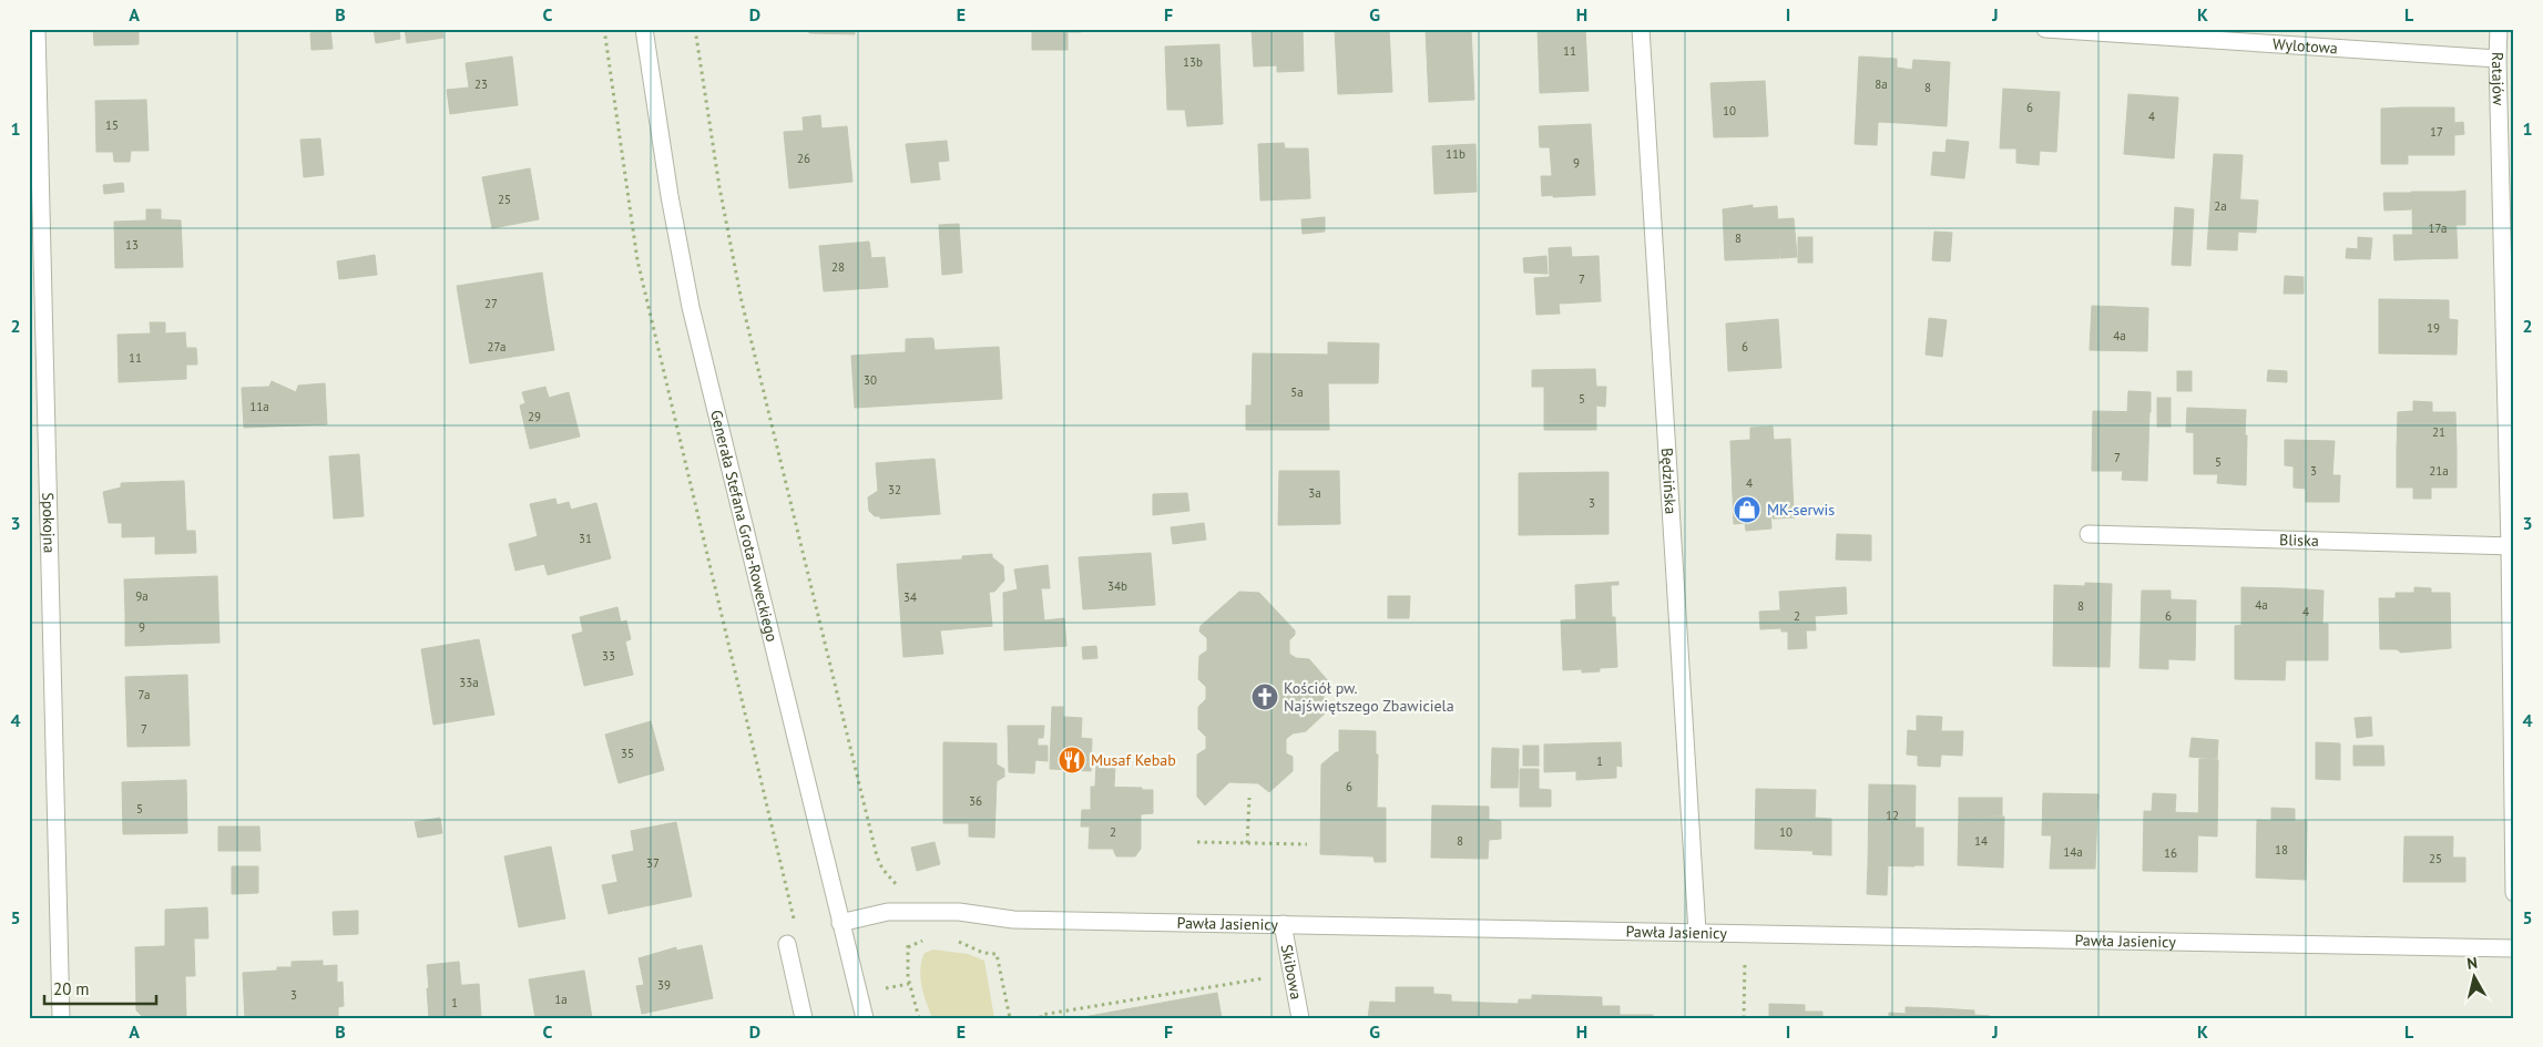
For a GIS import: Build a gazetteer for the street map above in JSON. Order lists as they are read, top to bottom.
{
  "streets": {
    "street": [
      "Wylotowa",
      "Ratajów",
      "Będzińska",
      "Spokojna",
      "Generała Stefana Grota-Roweckiego",
      "Bliska",
      "Pawła Jasienicy",
      "Skibowa"
    ]
  },
  "crossings": [
    ["Wylotowa", "Ratajów"],
    ["Ratajów", "Bliska"],
    ["Będzińska", "Pawła Jasienicy"],
    ["Generała Stefana Grota-Roweckiego", "Pawła Jasienicy"],
    ["Pawła Jasienicy", "Skibowa"]
  ],
  "places": {
    "shop": ["MK-serwis"],
    "church": ["Kościół pw. Najświętszego Zbawiciela"],
    "restaurant": ["Musaf Kebab"]
  },
  "house_numbers": [
    "11",
    "13b",
    "23",
    "8a",
    "8",
    "6",
    "10",
    "4",
    "15",
    "17",
    "11b",
    "26",
    "9",
    "25",
    "2a",
    "17a",
    "8",
    "13",
    "28",
    "7",
    "27",
    "19",
    "4a",
    "27a",
    "6",
    "11",
    "30",
    "5a",
    "5",
    "11a",
    "29",
    "21",
    "7",
    "5",
    "3",
    "21a",
    "4",
    "32",
    "3a",
    "3",
    "31",
    "34b",
    "9a",
    "34",
    "4a",
    "8",
    "4",
    "2",
    "6",
    "9",
    "33",
    "33a",
    "7a",
    "7",
    "35",
    "1",
    "6",
    "36",
    "5",
    "12",
    "2",
    "10",
    "8",
    "14",
    "18",
    "14a",
    "16",
    "25",
    "37",
    "39",
    "3",
    "1a",
    "1"
  ],
  "scale_bar": "20 m",
  "north": "top",
  "grid": {
    "columns": [
      "A",
      "B",
      "C",
      "D",
      "E",
      "F",
      "G",
      "H",
      "I",
      "J",
      "K",
      "L"
    ],
    "rows": [
      "1",
      "2",
      "3",
      "4",
      "5"
    ]
  }
}
